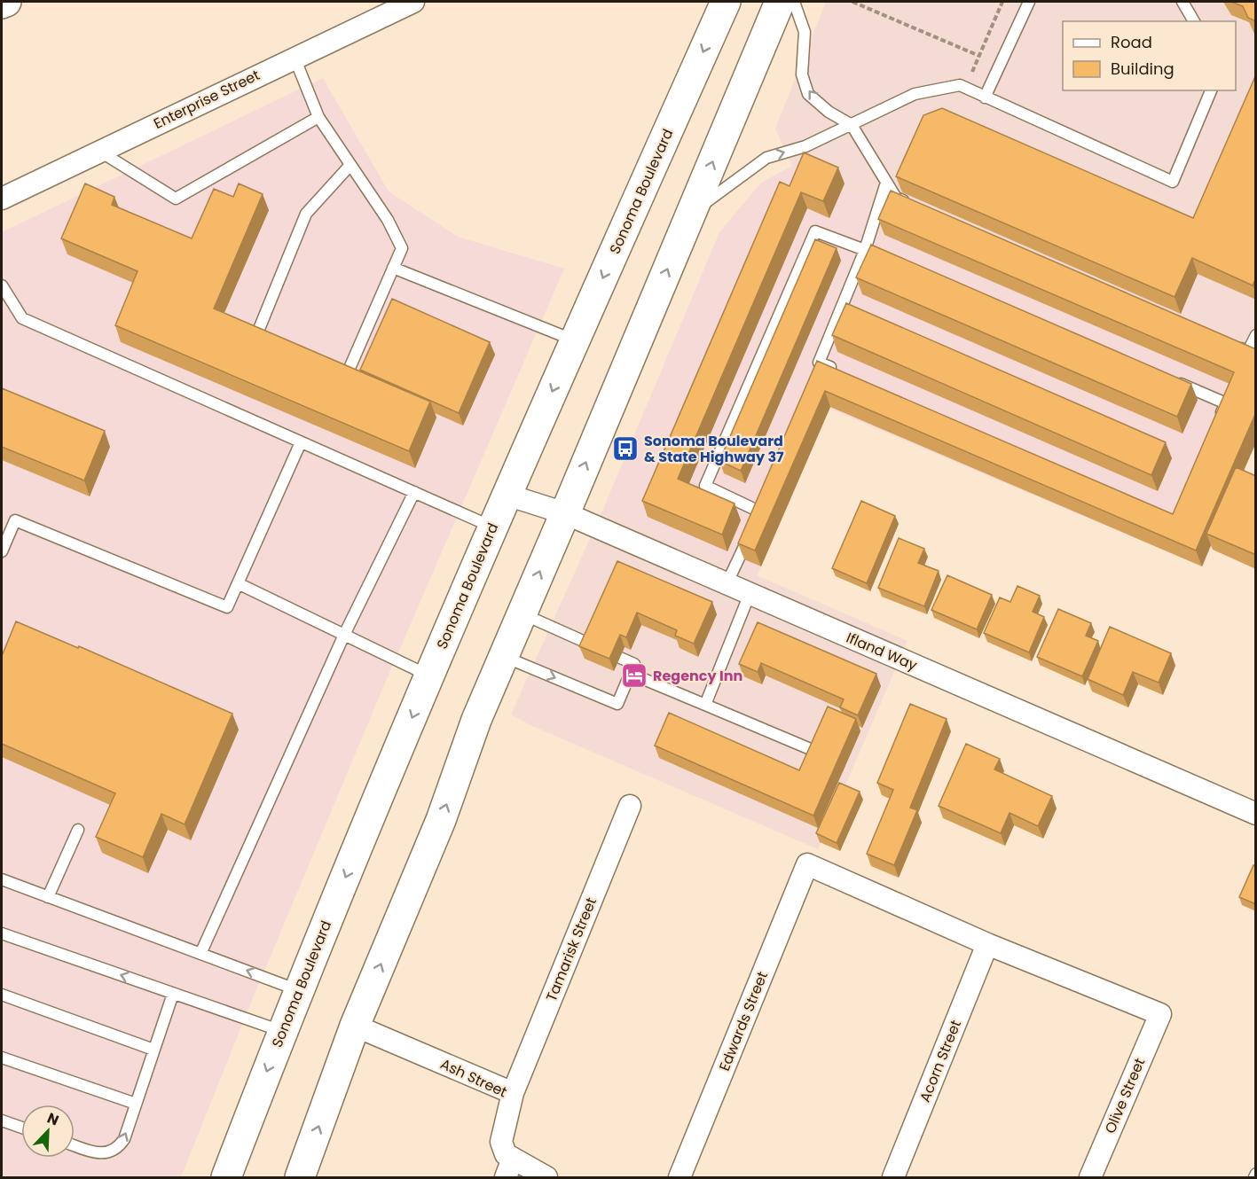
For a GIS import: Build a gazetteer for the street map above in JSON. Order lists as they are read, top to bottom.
{
  "streets": {
    "main road": ["Sonoma Boulevard"],
    "street": [
      "Enterprise Street",
      "Ifland Way",
      "Tamarisk Street",
      "Edwards Street",
      "Acorn Street",
      "Ash Street",
      "Olive Street"
    ]
  },
  "crossings": [
    ["Sonoma Boulevard", "Ifland Way"],
    ["Tamarisk Street", "Ash Street"],
    ["Edwards Street", "Acorn Street"],
    ["Edwards Street", "Olive Street"],
    ["Acorn Street", "Olive Street"]
  ],
  "places": {
    "bus stop": ["Sonoma Boulevard & State Highway 37"],
    "hotel": ["Regency Inn"]
  },
  "legend": ["Road", "Building"],
  "north": "top right"
}
